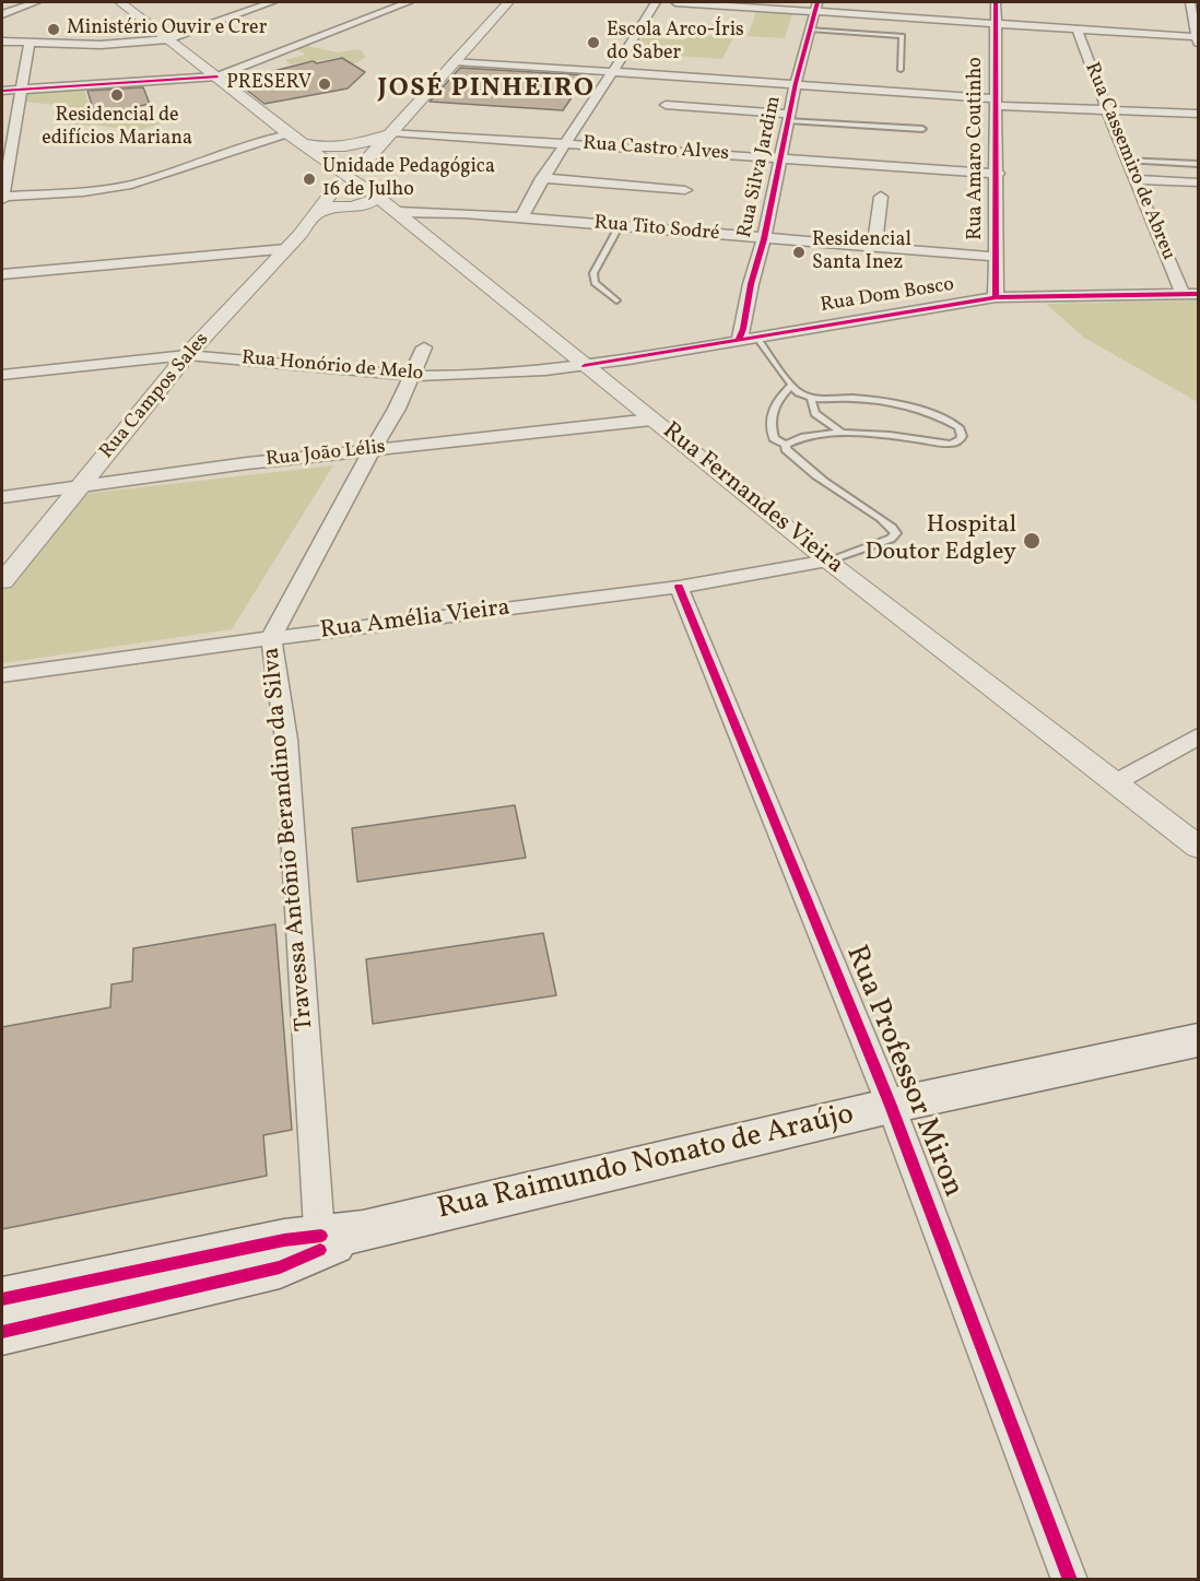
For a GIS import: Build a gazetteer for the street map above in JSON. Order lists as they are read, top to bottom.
{
  "streets": {
    "main road": ["Rua Raimundo Nonato de Araújo"],
    "street": [
      "Rua Amaro Coutinho",
      "Rua Castro Alves",
      "Rua Cassemiro de Abreu",
      "Rua Silva Jardim",
      "Rua Tito Sodré",
      "Rua Dom Bosco",
      "Rua Honório de Melo",
      "Rua Campos Sales",
      "Rua João Lélis",
      "Rua Fernandes Vieira",
      "Rua Amélia Vieira",
      "Travessa Antônio Berandino da Silva",
      "Rua Professor Miron"
    ]
  },
  "crossings": [
    ["Rua Amaro Coutinho", "Rua Castro Alves"],
    ["Rua Amaro Coutinho", "Rua Tito Sodré"],
    ["Rua Amaro Coutinho", "Rua Dom Bosco"],
    ["Rua Castro Alves", "Rua Silva Jardim"],
    ["Rua Cassemiro de Abreu", "Rua Dom Bosco"],
    ["Rua Silva Jardim", "Rua Tito Sodré"],
    ["Rua Silva Jardim", "Rua Dom Bosco"],
    ["Rua Tito Sodré", "Rua Fernandes Vieira"],
    ["Rua Dom Bosco", "Rua Honório de Melo"],
    ["Rua Dom Bosco", "Rua Fernandes Vieira"],
    ["Rua Honório de Melo", "Rua Campos Sales"],
    ["Rua Honório de Melo", "Rua Fernandes Vieira"],
    ["Rua Honório de Melo", "Travessa Antônio Berandino da Silva"],
    ["Rua Campos Sales", "Rua João Lélis"],
    ["Rua Campos Sales", "Rua Fernandes Vieira"],
    ["Rua João Lélis", "Rua Fernandes Vieira"],
    ["Rua João Lélis", "Travessa Antônio Berandino da Silva"],
    ["Rua Fernandes Vieira", "Rua Amélia Vieira"],
    ["Rua Amélia Vieira", "Travessa Antônio Berandino da Silva"],
    ["Rua Amélia Vieira", "Rua Professor Miron"],
    ["Travessa Antônio Berandino da Silva", "Rua Raimundo Nonato de Araújo"],
    ["Rua Professor Miron", "Rua Raimundo Nonato de Araújo"]
  ],
  "districts": ["JOSÉ PINHEIRO"],
  "places": [
    "Ministério Ouvir e Crer",
    "Escola Arco-Íris do Saber",
    "PRESERV",
    "Residencial de edifícios Mariana",
    "Unidade Pedagógica 16 de Julho",
    "Residencial Santa Inez",
    "Hospital Doutor Edgley"
  ]
}
